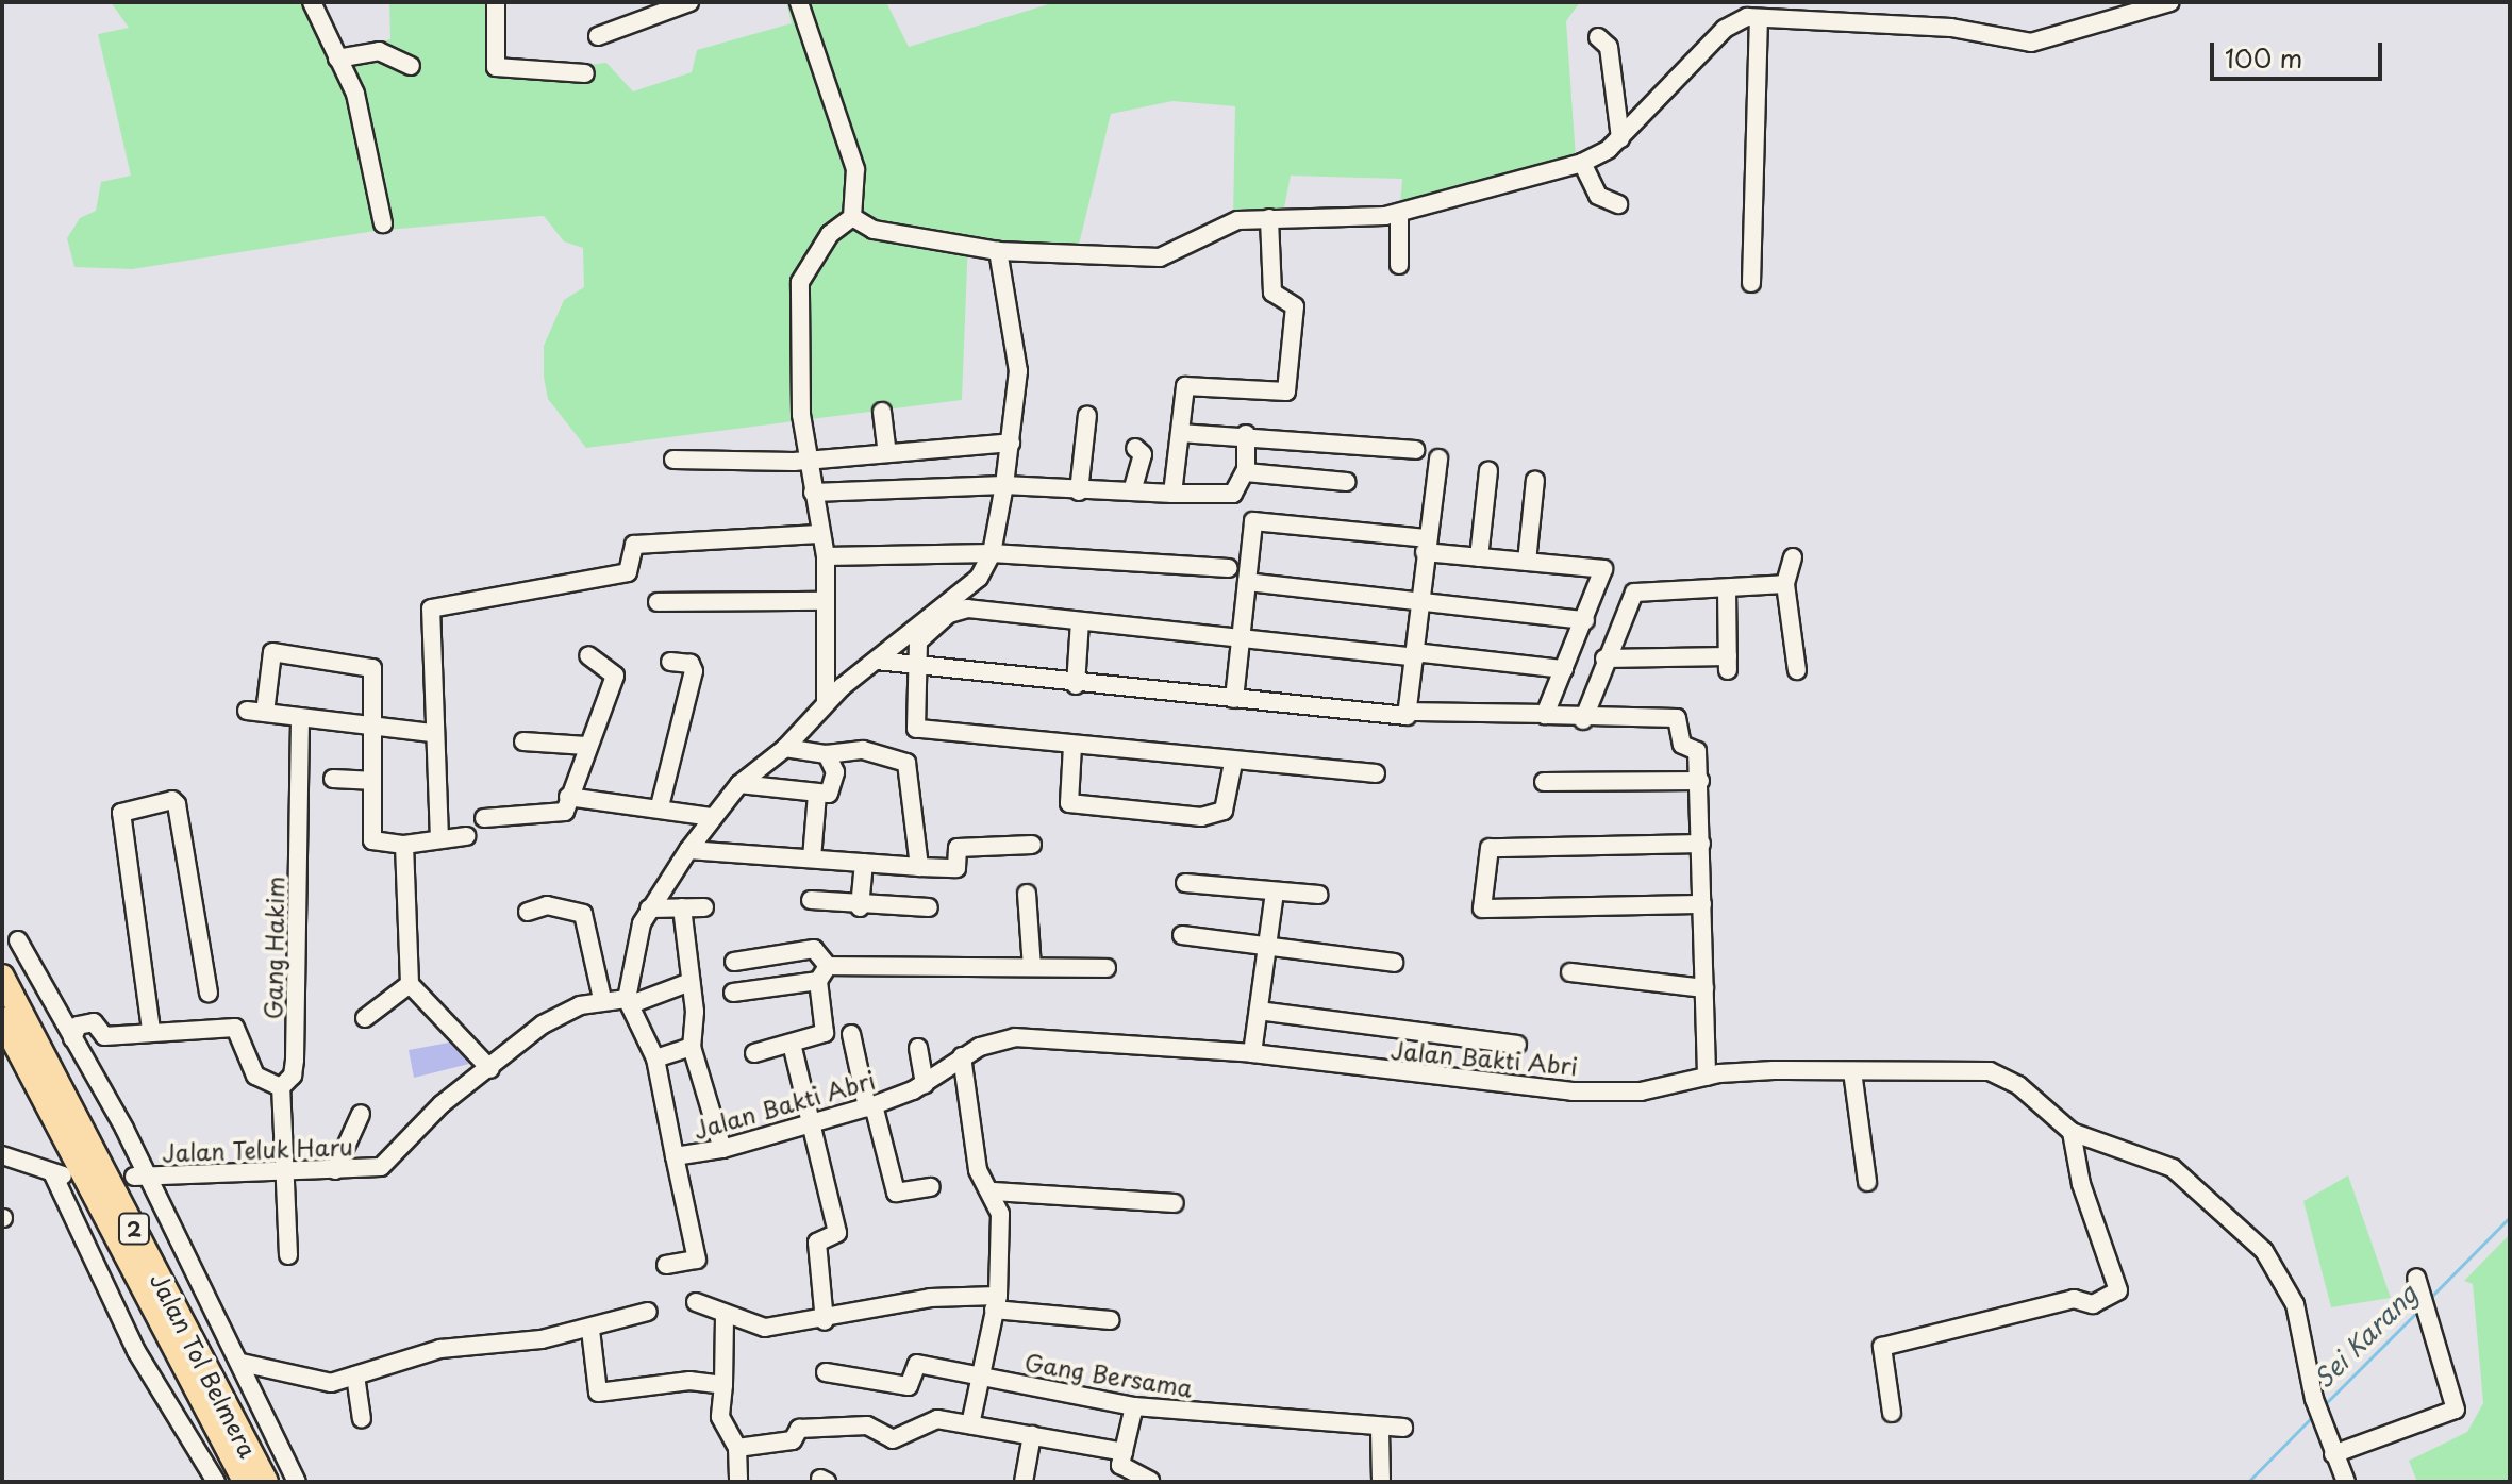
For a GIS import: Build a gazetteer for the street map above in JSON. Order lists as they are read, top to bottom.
{
  "streets": {
    "highway": ["2", "Jalan Tol Belmera"],
    "street": [
      "Gang Hakim",
      "Jalan Bakti Abri",
      "Jalan Teluk Haru",
      "Gang Bersama"
    ]
  },
  "crossings": [
    ["Gang Hakim", "Jalan Teluk Haru"],
    ["Jalan Bakti Abri", "Jalan Teluk Haru"]
  ],
  "water": ["Sei Karang"],
  "scale_bar": "100 m"
}
